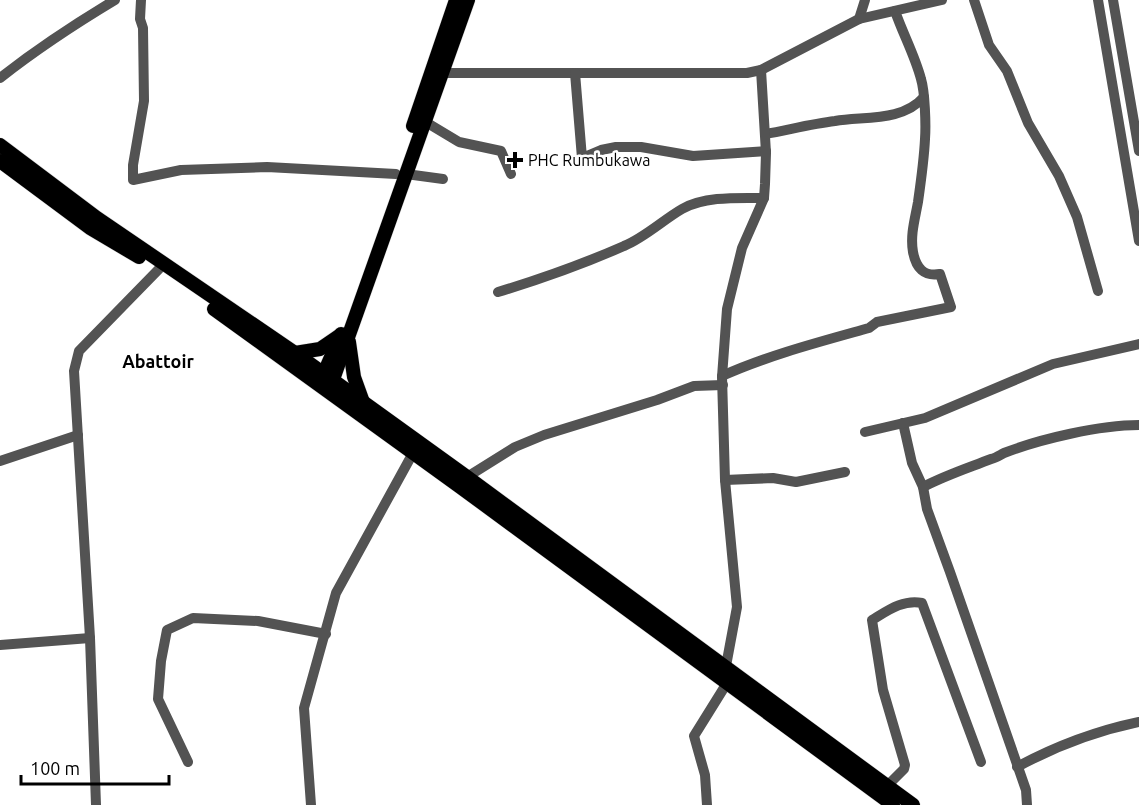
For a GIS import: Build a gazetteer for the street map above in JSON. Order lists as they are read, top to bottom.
{
  "districts": ["Abattoir"],
  "places": {
    "health": ["PHC Rumbukawa"]
  },
  "scale_bar": "100 m"
}
